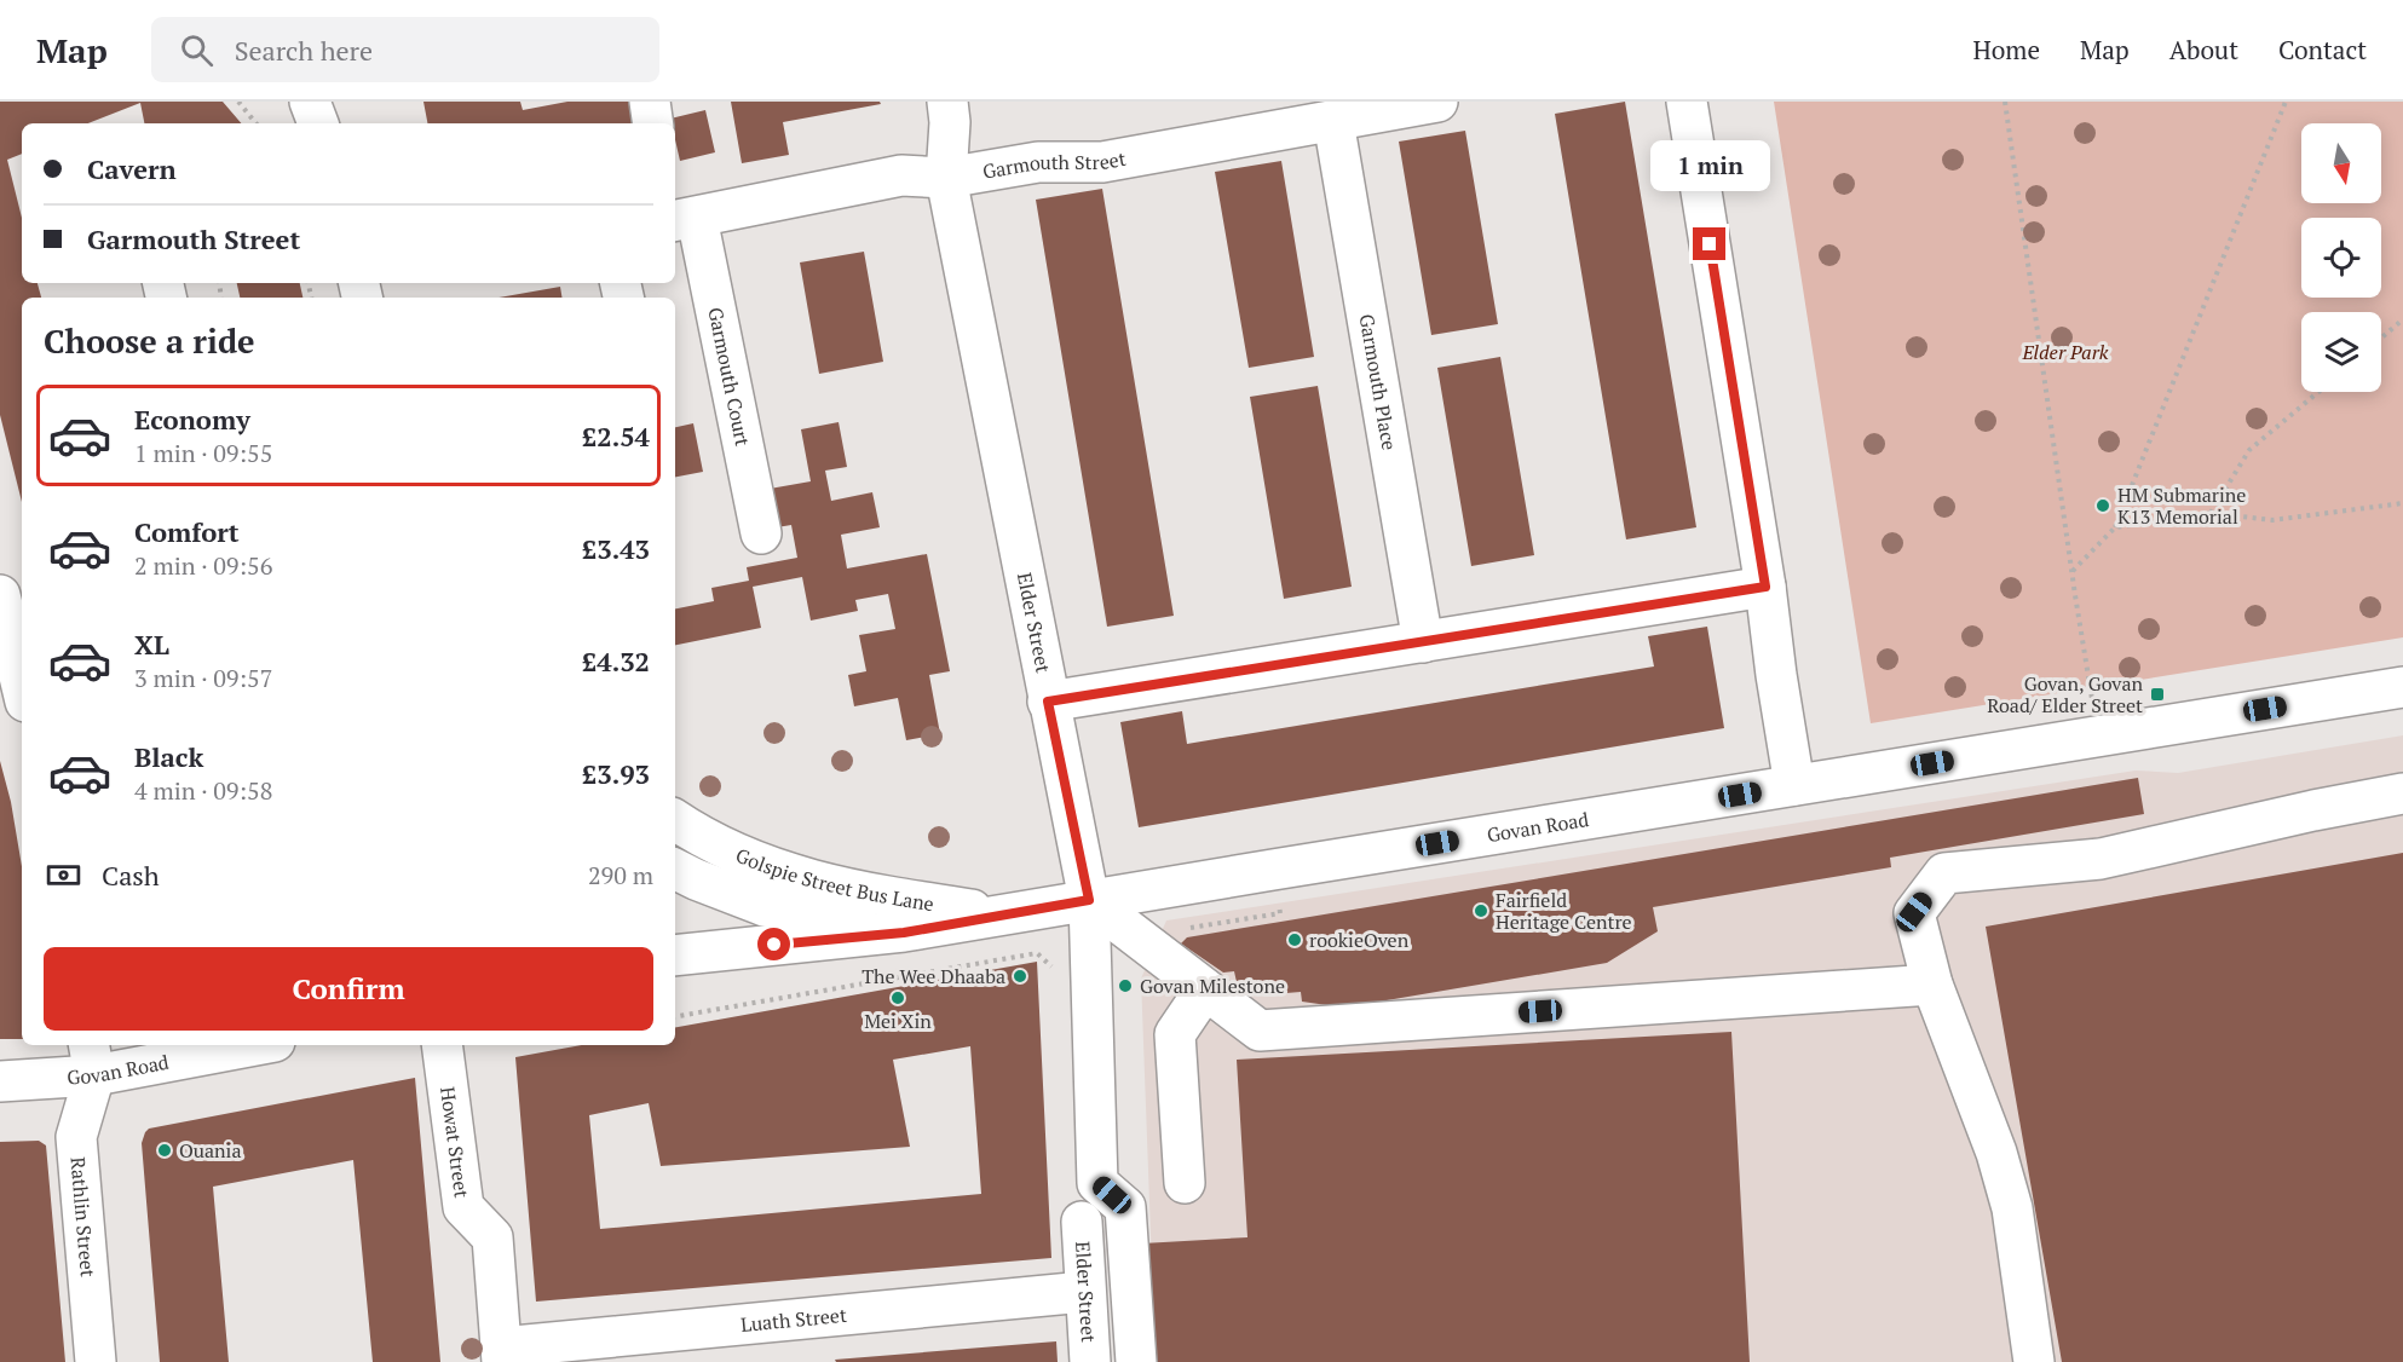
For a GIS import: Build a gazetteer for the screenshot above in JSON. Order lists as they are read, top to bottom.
{
  "streets": {
    "street": [
      "Garmouth Street",
      "Garmouth Court",
      "Garmouth Place",
      "Elder Street",
      "Govan Road",
      "Golspie Street Bus Lane",
      "Howat Street",
      "Rathlin Street",
      "Luath Street"
    ]
  },
  "crossings": [
    ["Garmouth Street", "Garmouth Court"],
    ["Garmouth Street", "Garmouth Place"],
    ["Garmouth Street", "Elder Street"],
    ["Elder Street", "Govan Road"],
    ["Elder Street", "Luath Street"],
    ["Govan Road", "Golspie Street Bus Lane"],
    ["Govan Road", "Rathlin Street"],
    ["Howat Street", "Luath Street"]
  ],
  "parks": ["Elder Park"],
  "places": {
    "other": [
      "HM Submarine K13 Memorial",
      "Fairfield Heritage Centre",
      "rookieOven",
      "The Wee Dhaaba",
      "Govan Milestone",
      "Mei Xin",
      "Ouania"
    ],
    "transit": ["Govan, Govan Road/ Elder Street"]
  },
  "north": "bottom",
  "page": {
    "header": "Map",
    "search": "Search here",
    "nav": [
      "Home",
      "Map",
      "About",
      "Contact"
    ],
    "banner": ["Cavern", "Garmouth Street"],
    "bubble": "1 min",
    "heading": "Choose a ride",
    "list": [
      {
        "name": "Economy",
        "note": "1 min · 09:55",
        "value": "£2.54"
      },
      {
        "name": "Comfort",
        "note": "2 min · 09:56",
        "value": "£3.43"
      },
      {
        "name": "XL",
        "note": "3 min · 09:57",
        "value": "£4.32"
      },
      {
        "name": "Black",
        "note": "4 min · 09:58",
        "value": "£3.93"
      }
    ],
    "pay": ["Cash", "290 m"],
    "buttons": "Confirm"
  }
}
